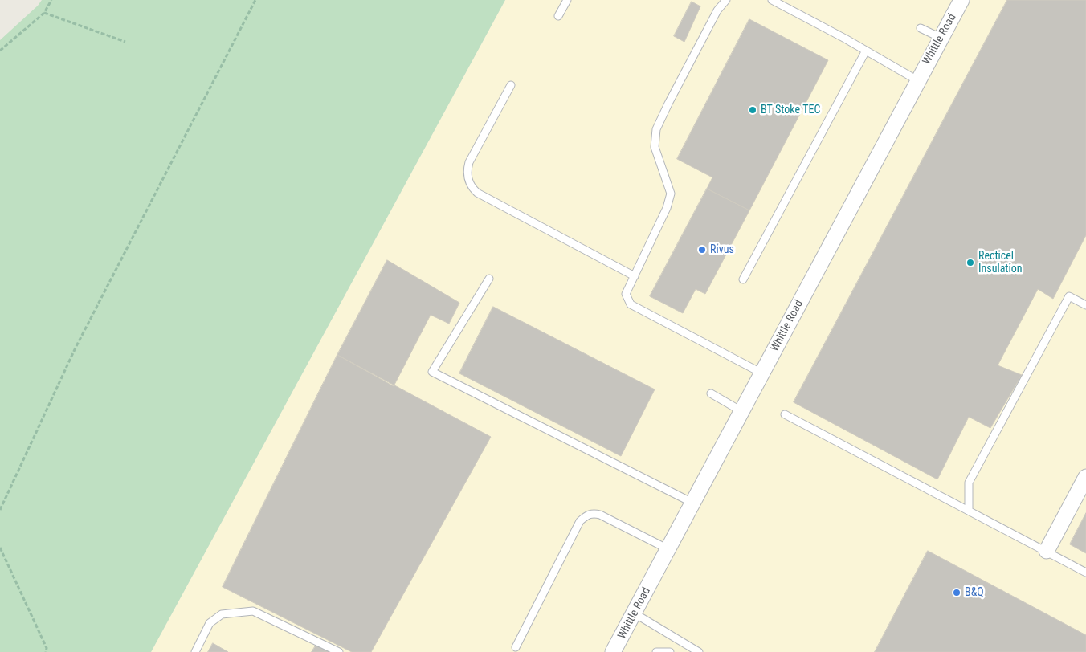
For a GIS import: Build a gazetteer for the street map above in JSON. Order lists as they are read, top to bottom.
{
  "streets": {
    "street": ["Whittle Road"]
  },
  "places": [
    "BT Stoke TEC",
    "Rivus",
    "Recticel Insulation",
    "B&Q"
  ]
}
